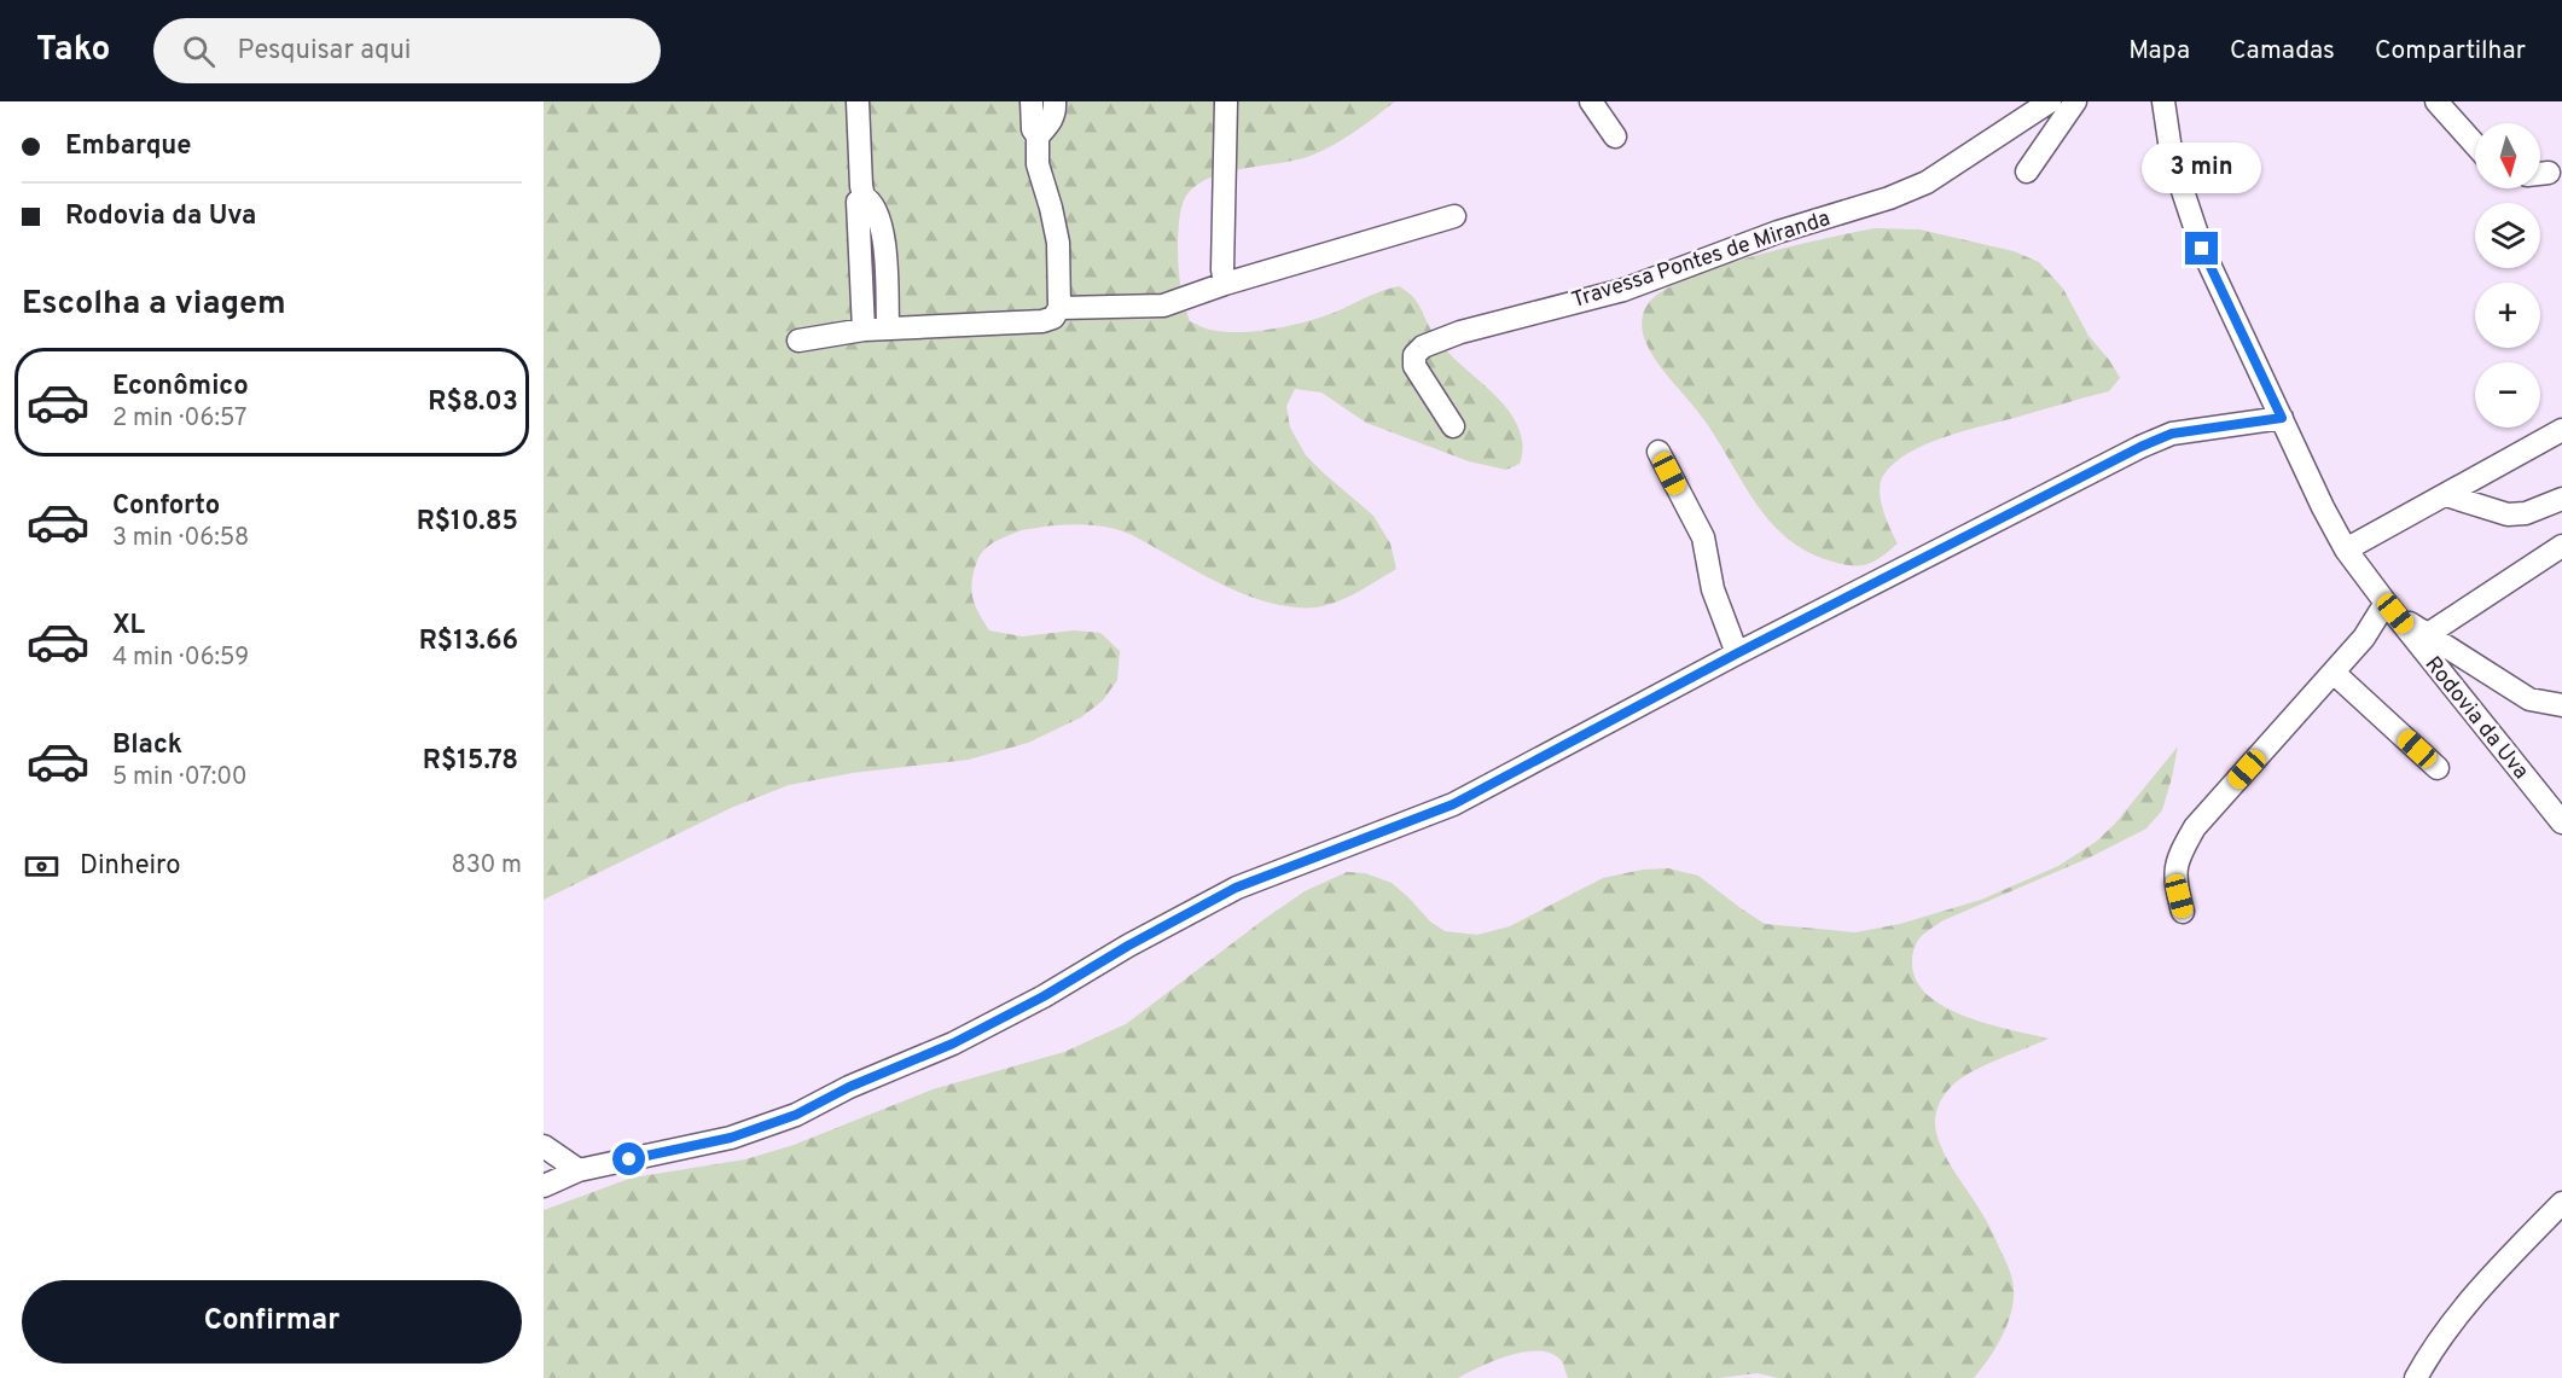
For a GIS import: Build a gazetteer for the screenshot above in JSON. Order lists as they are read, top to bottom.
{
  "streets": {
    "street": ["Travessa Pontes de Miranda", "Rodovia da Uva"]
  },
  "north": "bottom",
  "page": {
    "header": "Tako",
    "search": "Pesquisar aqui",
    "nav": ["Mapa", "Camadas", "Compartilhar"],
    "banner": ["Embarque", "Rodovia da Uva"],
    "map_buttons": ["+", "−"],
    "bubble": "3 min",
    "heading": "Escolha a viagem",
    "list": [
      {
        "name": "Econômico",
        "note": "2 min · 06:57",
        "value": "R$8.03"
      },
      {
        "name": "Conforto",
        "note": "3 min · 06:58",
        "value": "R$10.85"
      },
      {
        "name": "XL",
        "note": "4 min · 06:59",
        "value": "R$13.66"
      },
      {
        "name": "Black",
        "note": "5 min · 07:00",
        "value": "R$15.78"
      }
    ],
    "pay": ["Dinheiro", "830 m"],
    "buttons": "Confirmar"
  }
}
